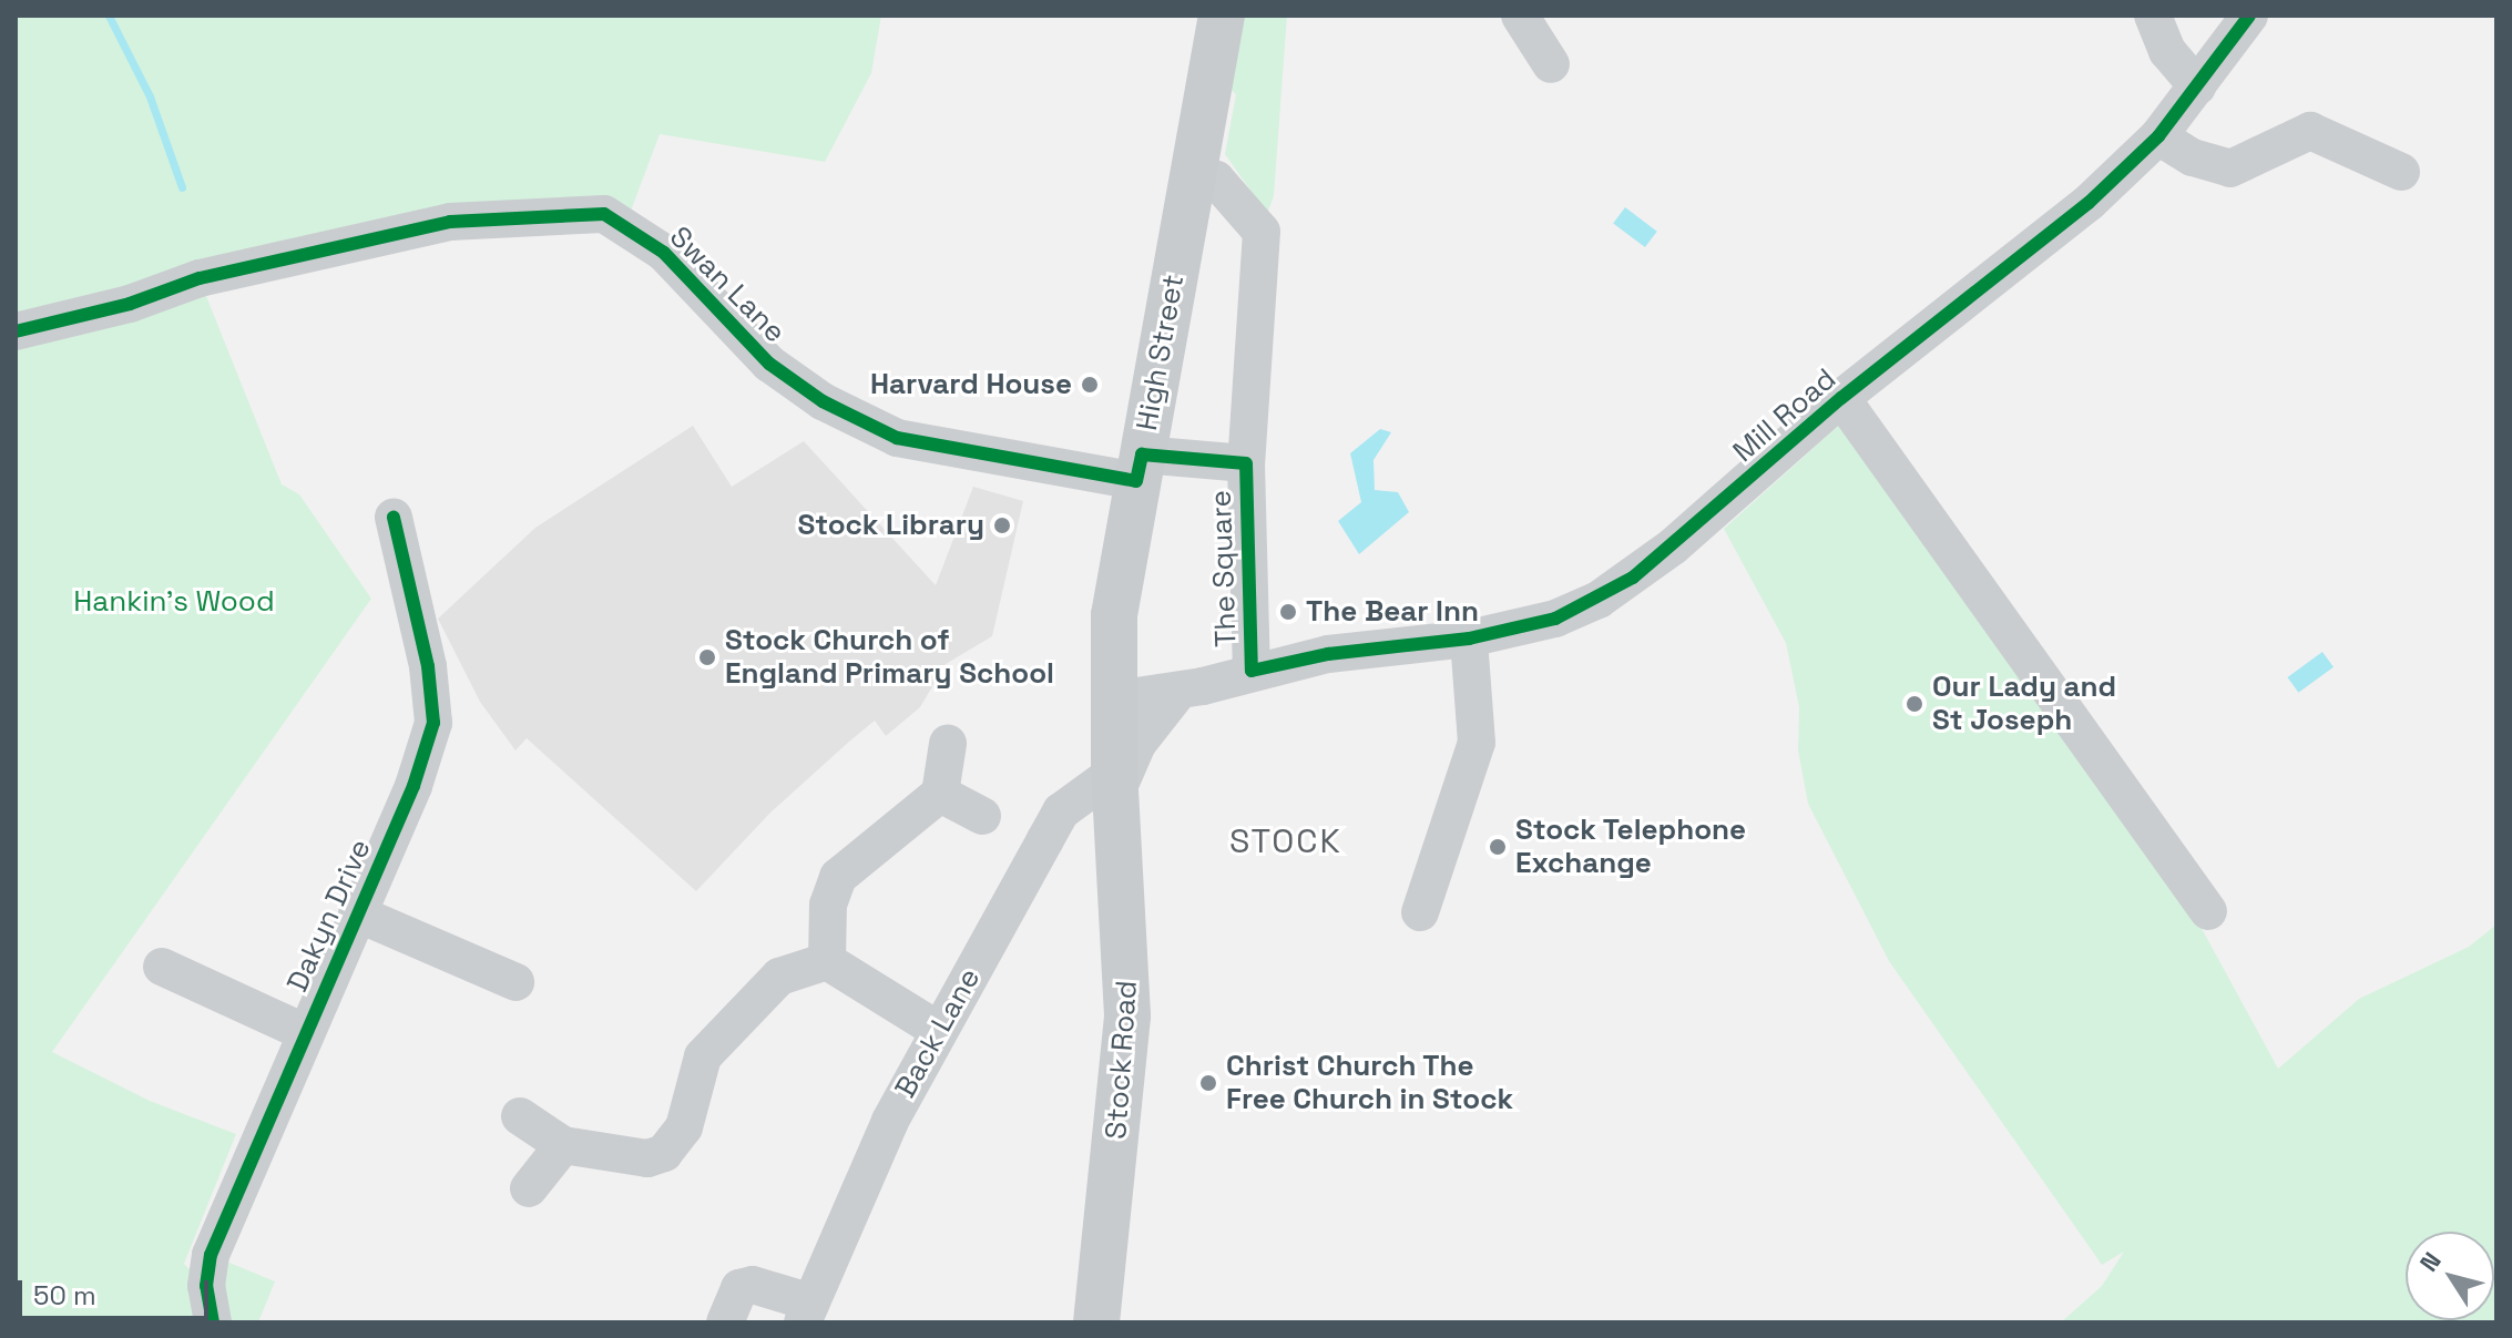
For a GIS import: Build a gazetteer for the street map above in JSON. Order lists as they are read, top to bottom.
{
  "streets": {
    "main road": ["High Street", "Stock Road"],
    "street": [
      "Swan Lane",
      "Mill Road",
      "The Square",
      "Dakyn Drive",
      "Back Lane"
    ]
  },
  "crossings": [
    ["Swan Lane", "High Street"],
    ["Swan Lane", "The Square"],
    ["High Street", "Mill Road"],
    ["High Street", "The Square"],
    ["High Street", "Back Lane"],
    ["High Street", "Stock Road"],
    ["Mill Road", "The Square"],
    ["Back Lane", "Stock Road"]
  ],
  "districts": ["STOCK"],
  "parks": ["Hankin's Wood"],
  "places": [
    "Harvard House",
    "Stock Library",
    "The Bear Inn",
    "Stock Church of England Primary School",
    "Our Lady and St Joseph",
    "Stock Telephone Exchange",
    "Christ Church The Free Church in Stock"
  ],
  "scale_bar": "50 m",
  "north": "top left"
}
